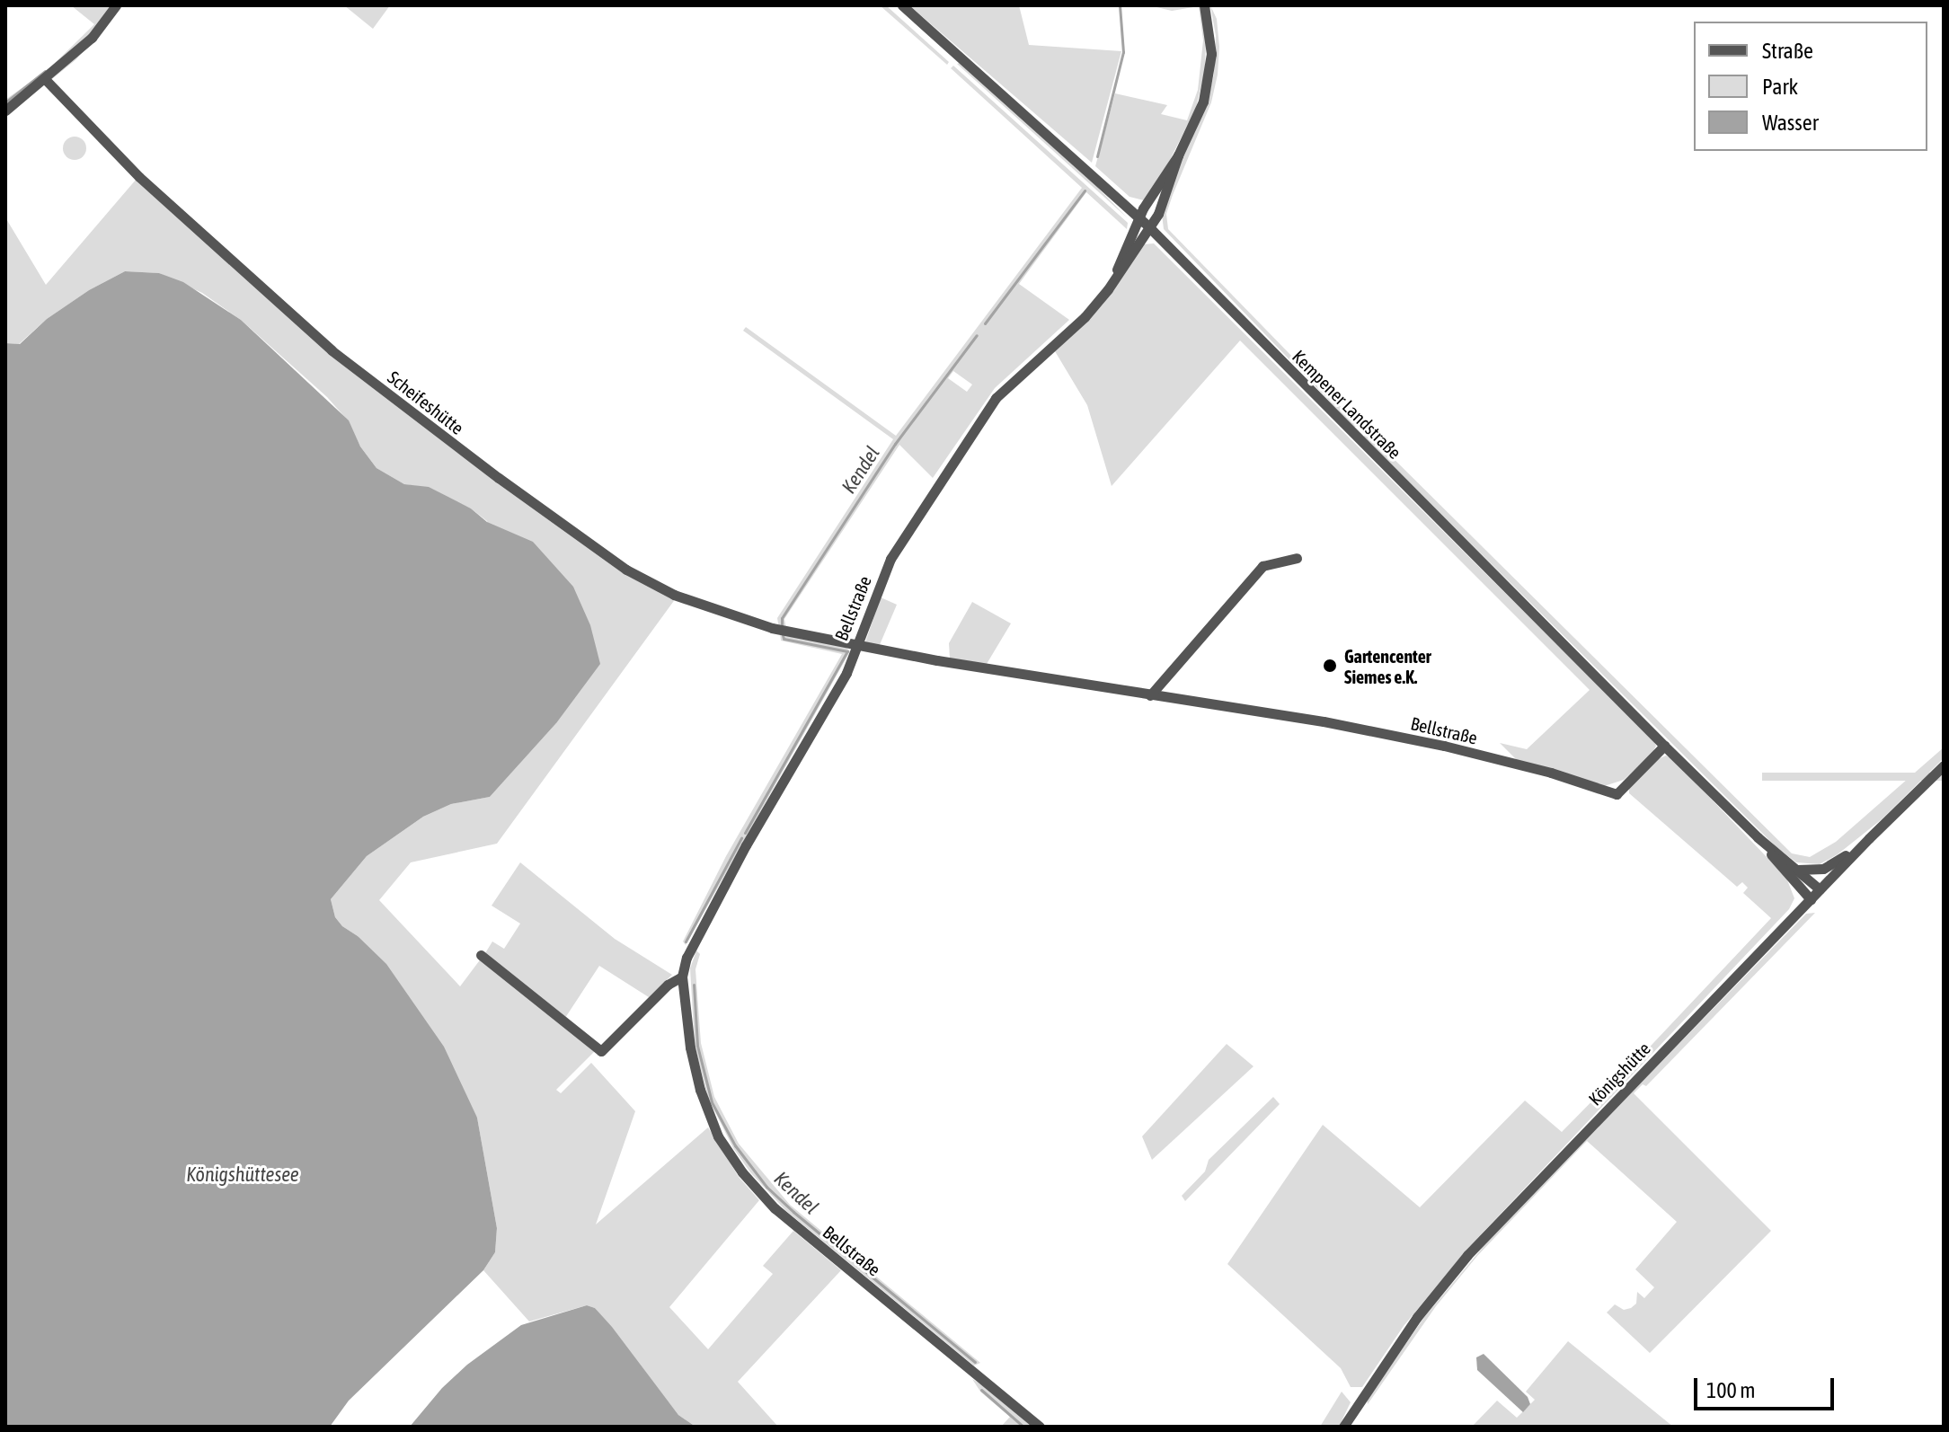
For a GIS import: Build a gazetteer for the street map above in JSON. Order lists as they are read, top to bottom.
{
  "streets": {
    "street": [
      "Scheifeshütte",
      "Kempener Landstraße",
      "Bellstraße",
      "Königshütte"
    ]
  },
  "crossings": [
    ["Scheifeshütte", "Bellstraße"],
    ["Kempener Landstraße", "Bellstraße"],
    ["Kempener Landstraße", "Königshütte"]
  ],
  "water": ["Kendel", "Königshüttesee"],
  "places": ["Gartencenter Siemes e.K."],
  "legend": ["Straße", "Park", "Wasser"],
  "scale_bar": "100 m"
}
